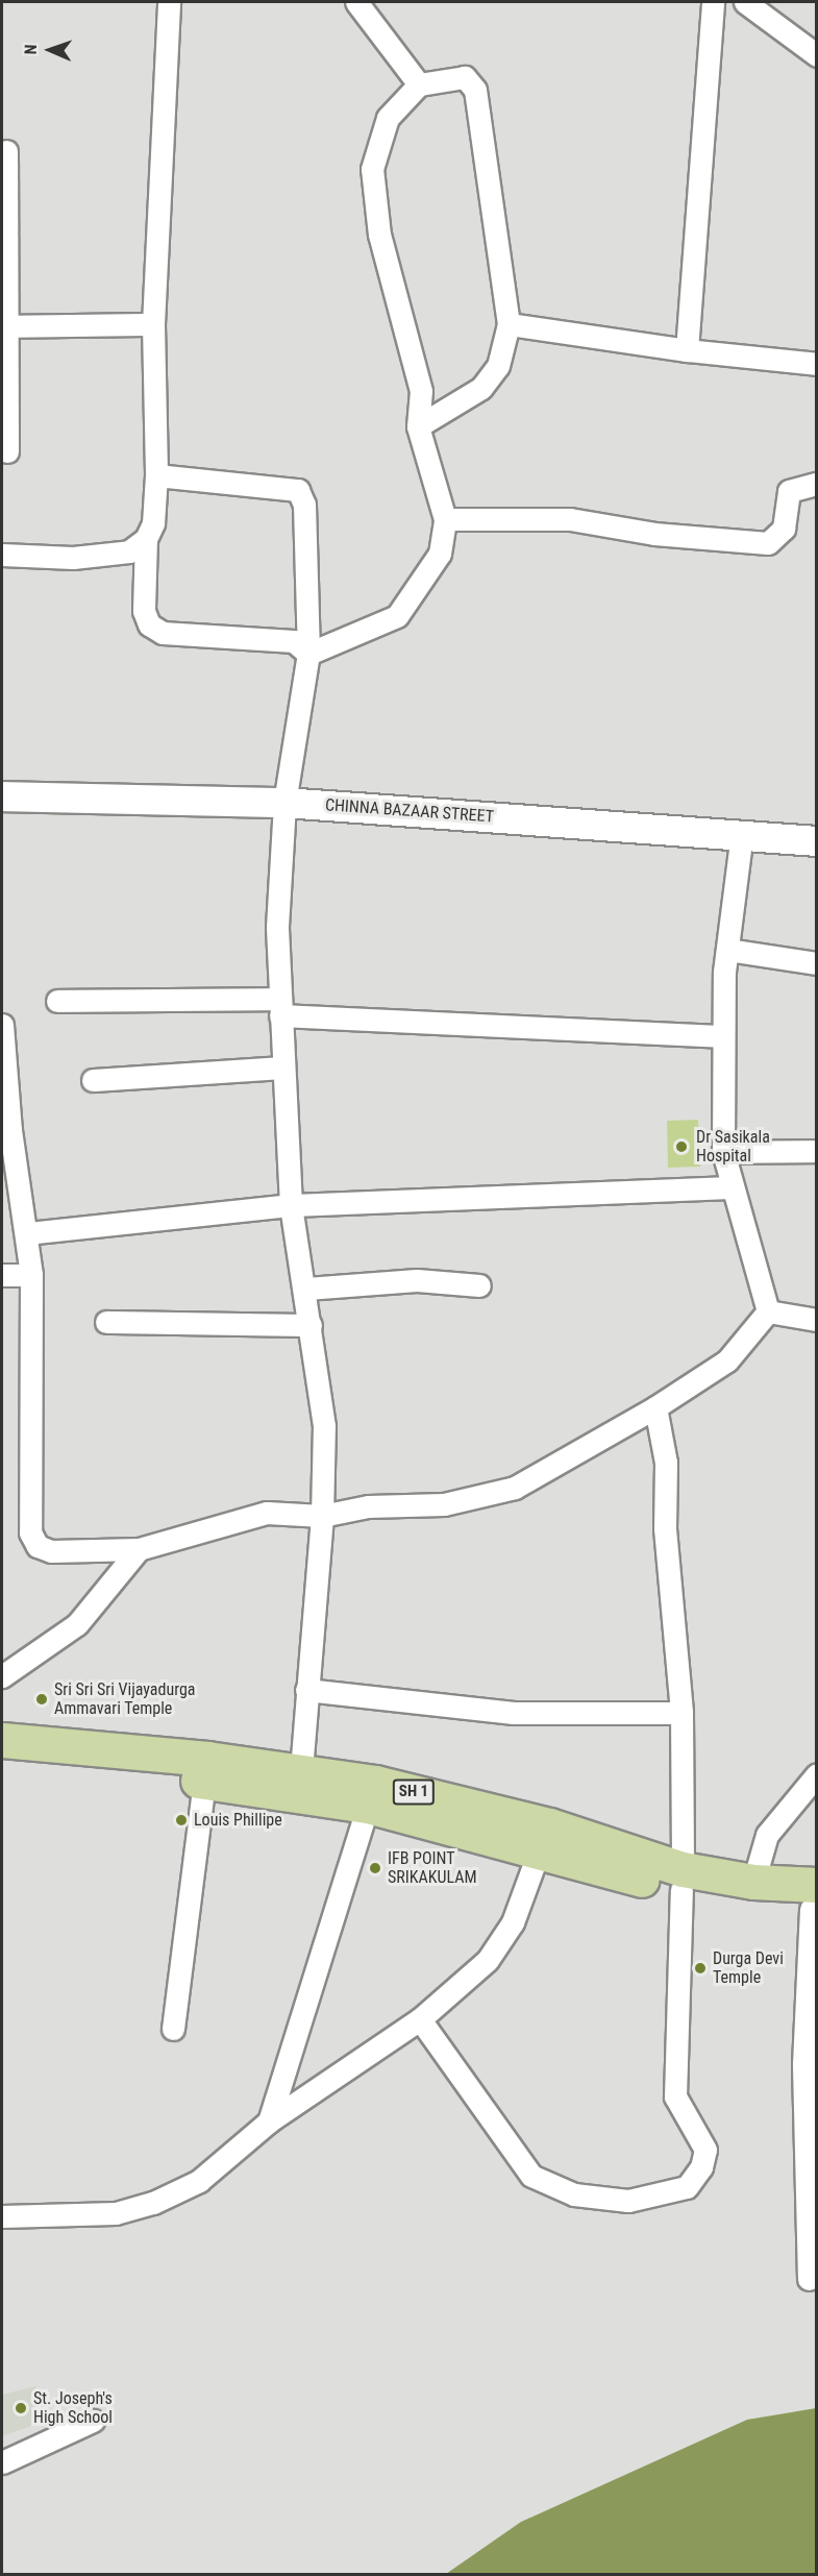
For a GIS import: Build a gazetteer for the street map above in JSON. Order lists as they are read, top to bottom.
{
  "streets": {
    "main road": ["SH 1"],
    "street": ["CHINNA BAZAAR STREET"]
  },
  "places": [
    "Dr Sasikala Hospital",
    "Sri Sri Sri Vijayadurga Ammavari Temple",
    "Louis Phillipe",
    "IFB POINT SRIKAKULAM",
    "Durga Devi Temple",
    "St. Joseph's High School"
  ],
  "north": "left"
}
